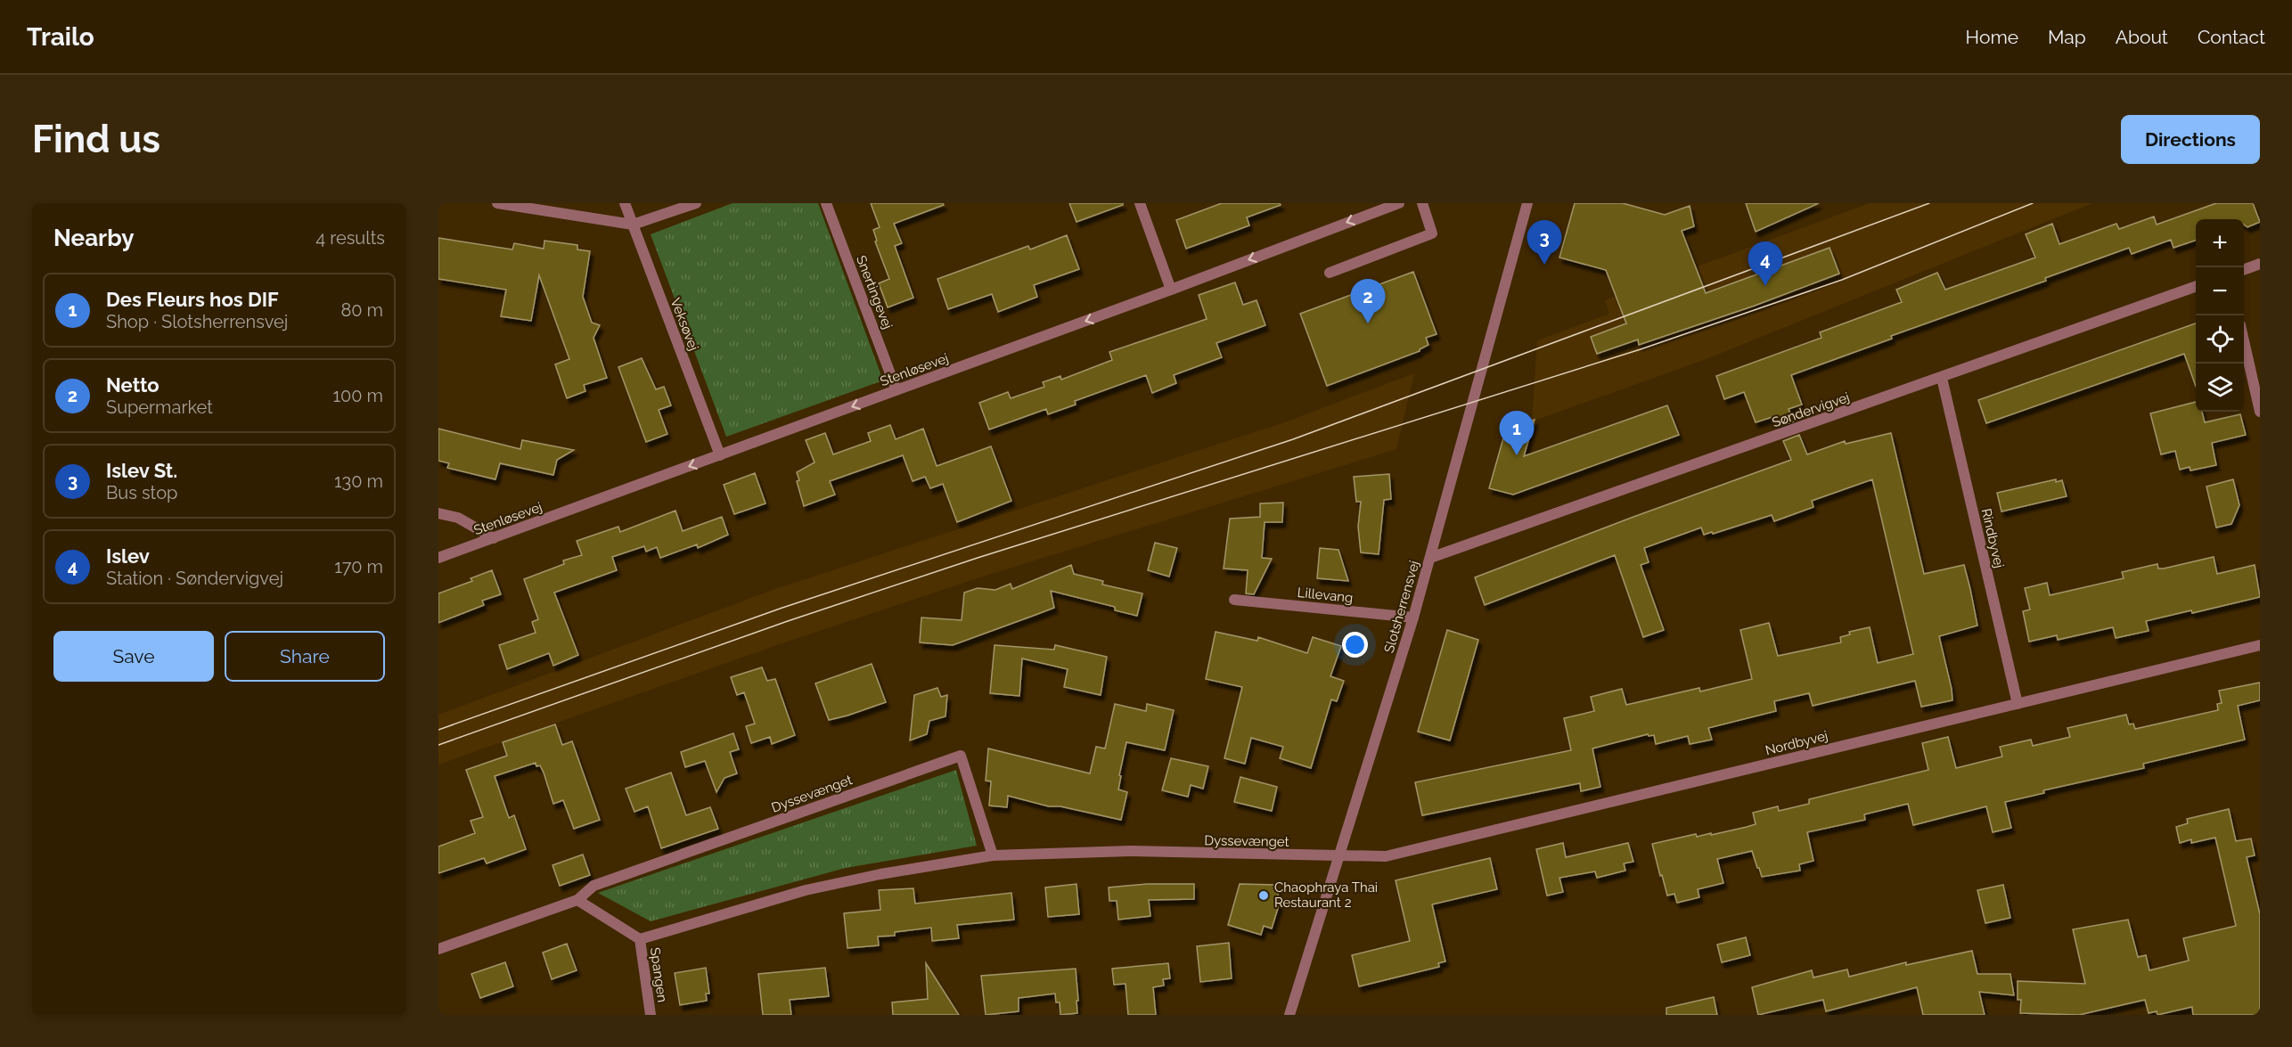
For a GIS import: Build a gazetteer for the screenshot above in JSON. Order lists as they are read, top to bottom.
{
  "streets": {
    "street": [
      "Snertingevej",
      "Veksøvej",
      "Stenløsevej",
      "Søndervigvej",
      "Rindbyvej",
      "Lillevang",
      "Slotsherrensvej",
      "Nordbyvej",
      "Dyssevænget",
      "Spangen"
    ]
  },
  "crossings": [
    ["Snertingevej", "Stenløsevej"],
    ["Veksøvej", "Stenløsevej"],
    ["Søndervigvej", "Rindbyvej"],
    ["Søndervigvej", "Slotsherrensvej"],
    ["Rindbyvej", "Nordbyvej"],
    ["Lillevang", "Slotsherrensvej"],
    ["Slotsherrensvej", "Nordbyvej"],
    ["Slotsherrensvej", "Dyssevænget"],
    ["Nordbyvej", "Dyssevænget"],
    ["Dyssevænget", "Spangen"]
  ],
  "one_way": ["Stenløsevej"],
  "places": ["Chaophraya Thai Restaurant 2"],
  "page": {
    "header": "Trailo",
    "nav": [
      "Home",
      "Map",
      "About",
      "Contact"
    ],
    "buttons": [
      "Directions",
      ["Save", "Share"]
    ],
    "title": "Find us",
    "heading": ["Nearby", "4 results"],
    "map_buttons": ["+", "−"],
    "pins": [
      "3",
      "4",
      "2",
      "1"
    ],
    "list": [
      {
        "mark": "1",
        "name": "Des Fleurs hos DIF",
        "note": "Shop · Slotsherrensvej",
        "value": "80 m"
      },
      {
        "mark": "2",
        "name": "Netto",
        "note": "Supermarket",
        "value": "100 m"
      },
      {
        "mark": "3",
        "name": "Islev St.",
        "note": "Bus stop",
        "value": "130 m"
      },
      {
        "mark": "4",
        "name": "Islev",
        "note": "Station · Søndervigvej",
        "value": "170 m"
      }
    ]
  }
}
